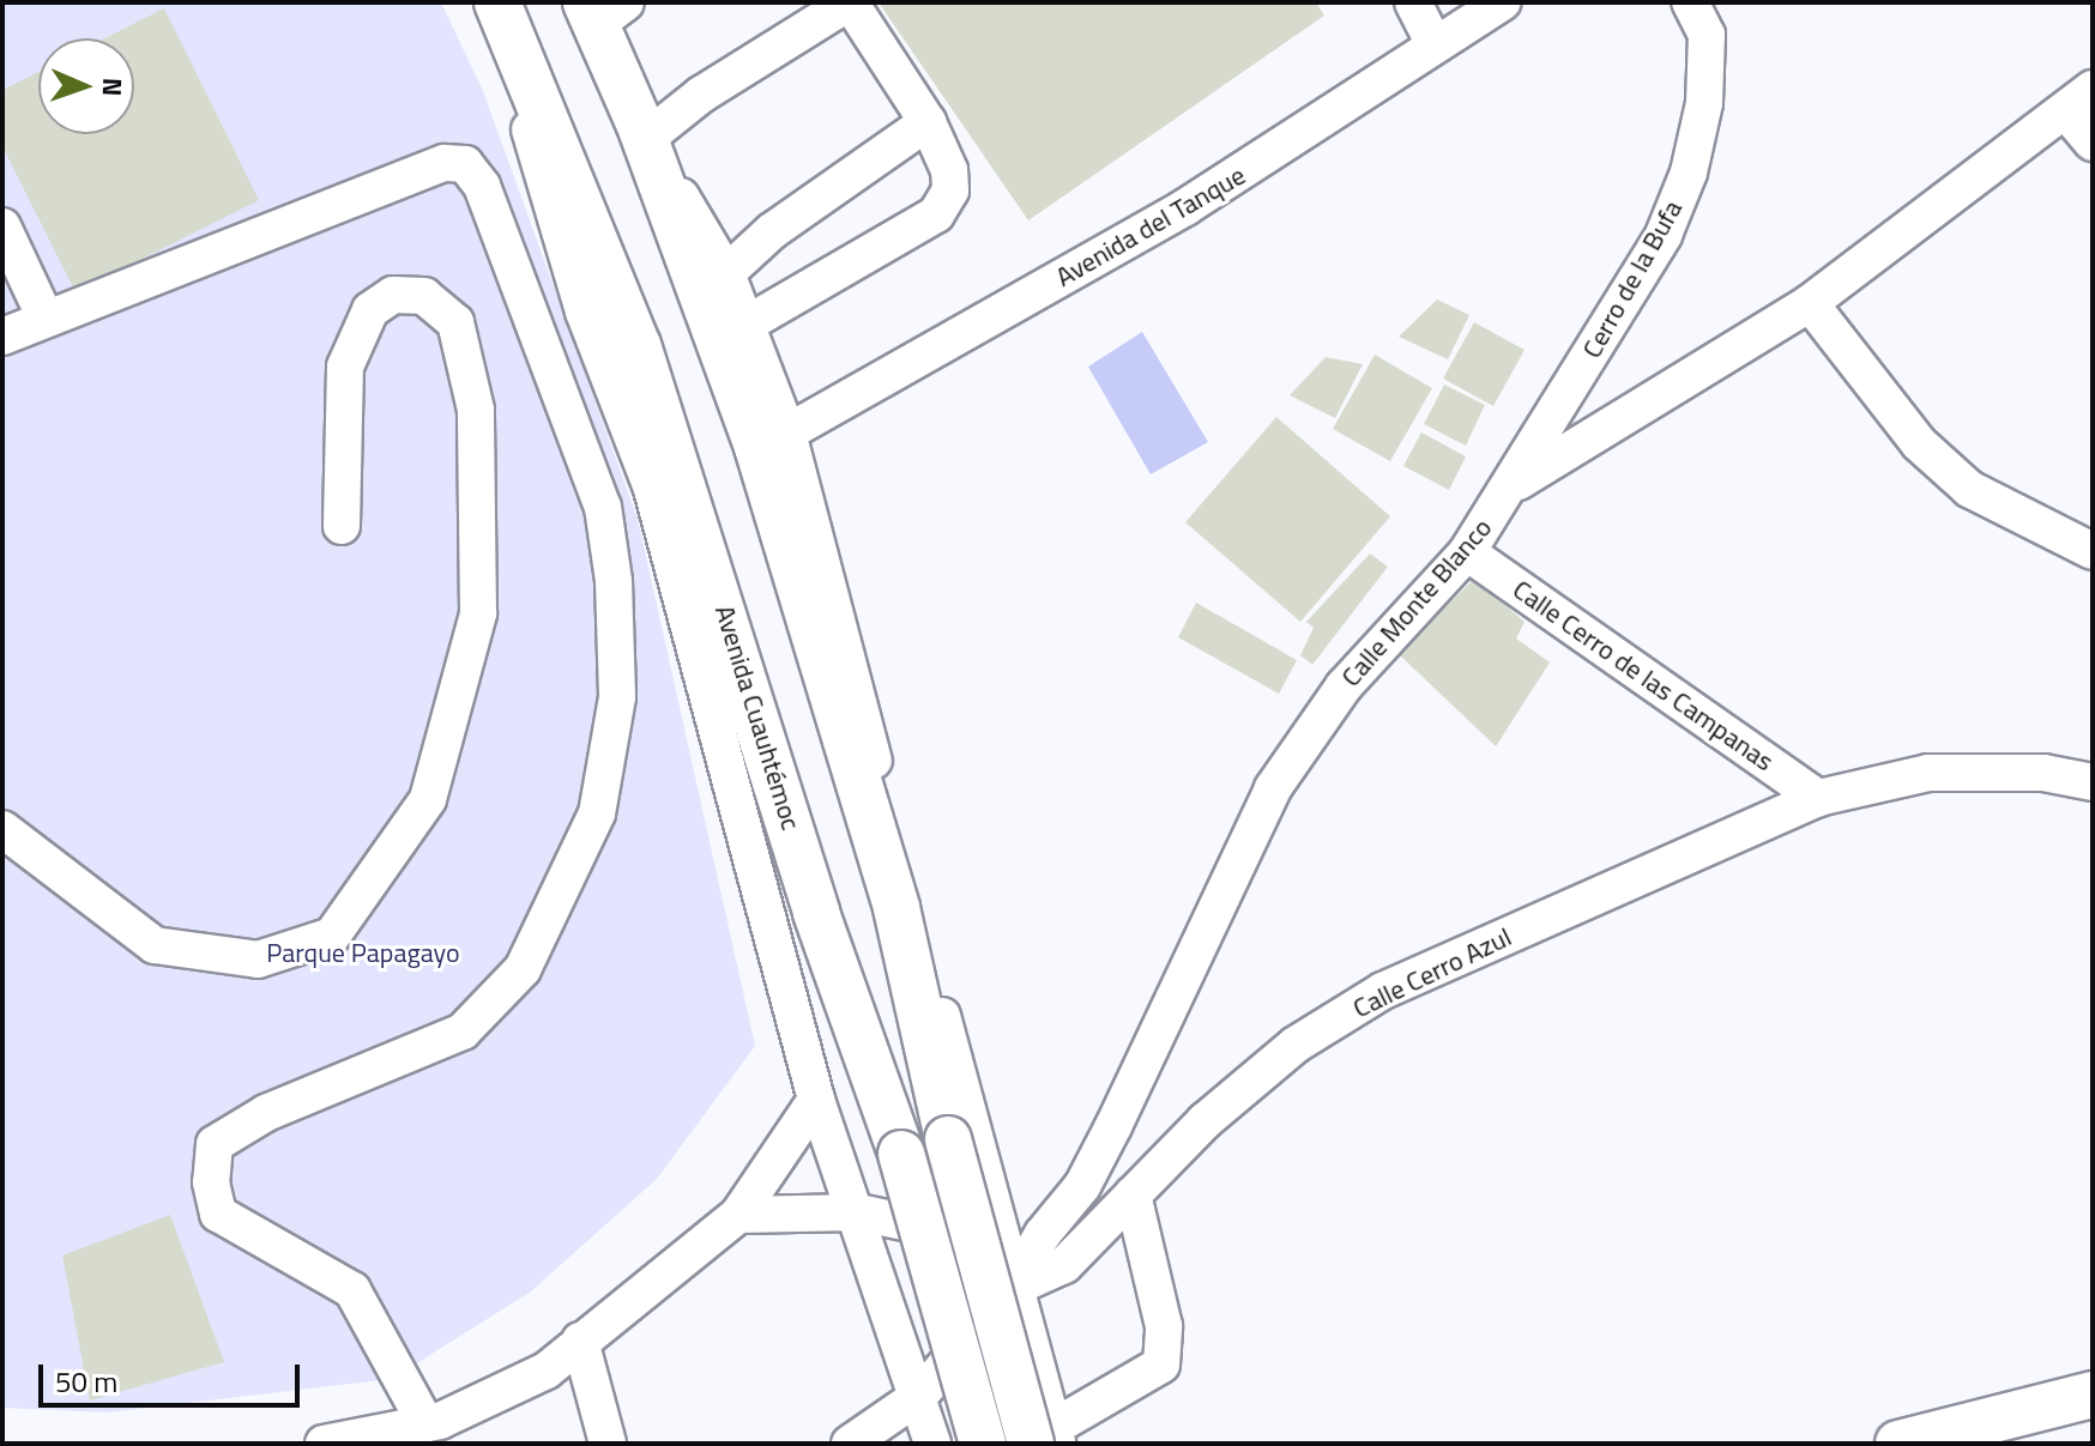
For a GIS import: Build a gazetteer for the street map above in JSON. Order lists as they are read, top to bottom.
{
  "streets": {
    "main road": ["Avenida Cuauhtémoc"],
    "street": [
      "Avenida del Tanque",
      "Cerro de la Bufa",
      "Calle Monte Blanco",
      "Calle Cerro de las Campanas",
      "Calle Cerro Azul"
    ]
  },
  "crossings": [
    ["Cerro de la Bufa", "Calle Monte Blanco"],
    ["Calle Monte Blanco", "Calle Cerro de las Campanas"],
    ["Calle Monte Blanco", "Calle Cerro Azul"],
    ["Calle Cerro de las Campanas", "Calle Cerro Azul"]
  ],
  "parks": ["Parque Papagayo"],
  "scale_bar": "50 m",
  "north": "right"
}
